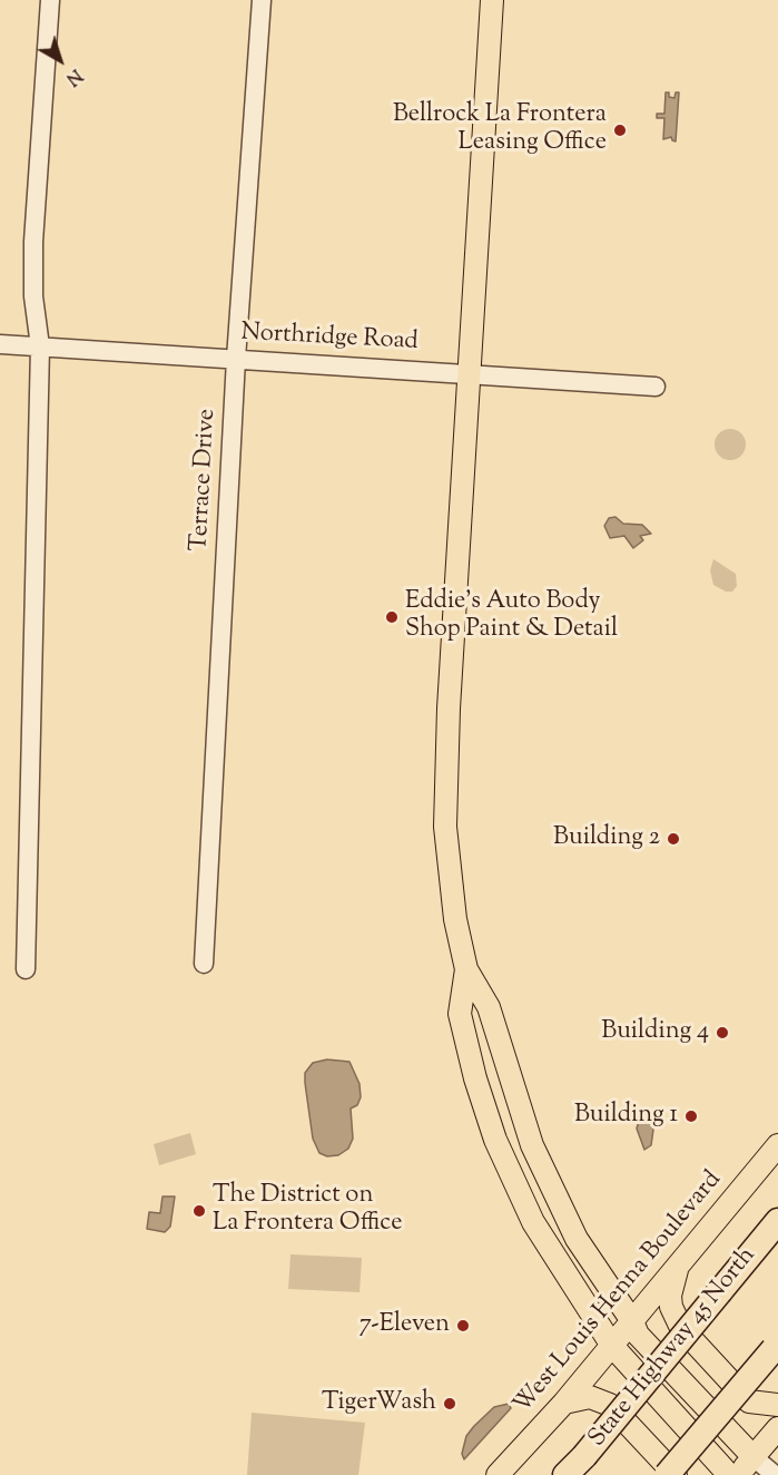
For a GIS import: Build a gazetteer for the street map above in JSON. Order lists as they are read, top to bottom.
{
  "streets": {
    "highway": ["State Highway 45 North"],
    "main road": ["West Louis Henna Boulevard"],
    "street": ["Northridge Road", "Terrace Drive"]
  },
  "crossings": [
    ["Northridge Road", "Terrace Drive"]
  ],
  "places": [
    "Bellrock La Frontera Leasing Office",
    "Eddie's Auto Body Shop Paint & Detail",
    "Building 2",
    "Building 4",
    "Building 1",
    "The District on La Frontera Office",
    "7-Eleven",
    "TigerWash"
  ],
  "north": "bottom right"
}
